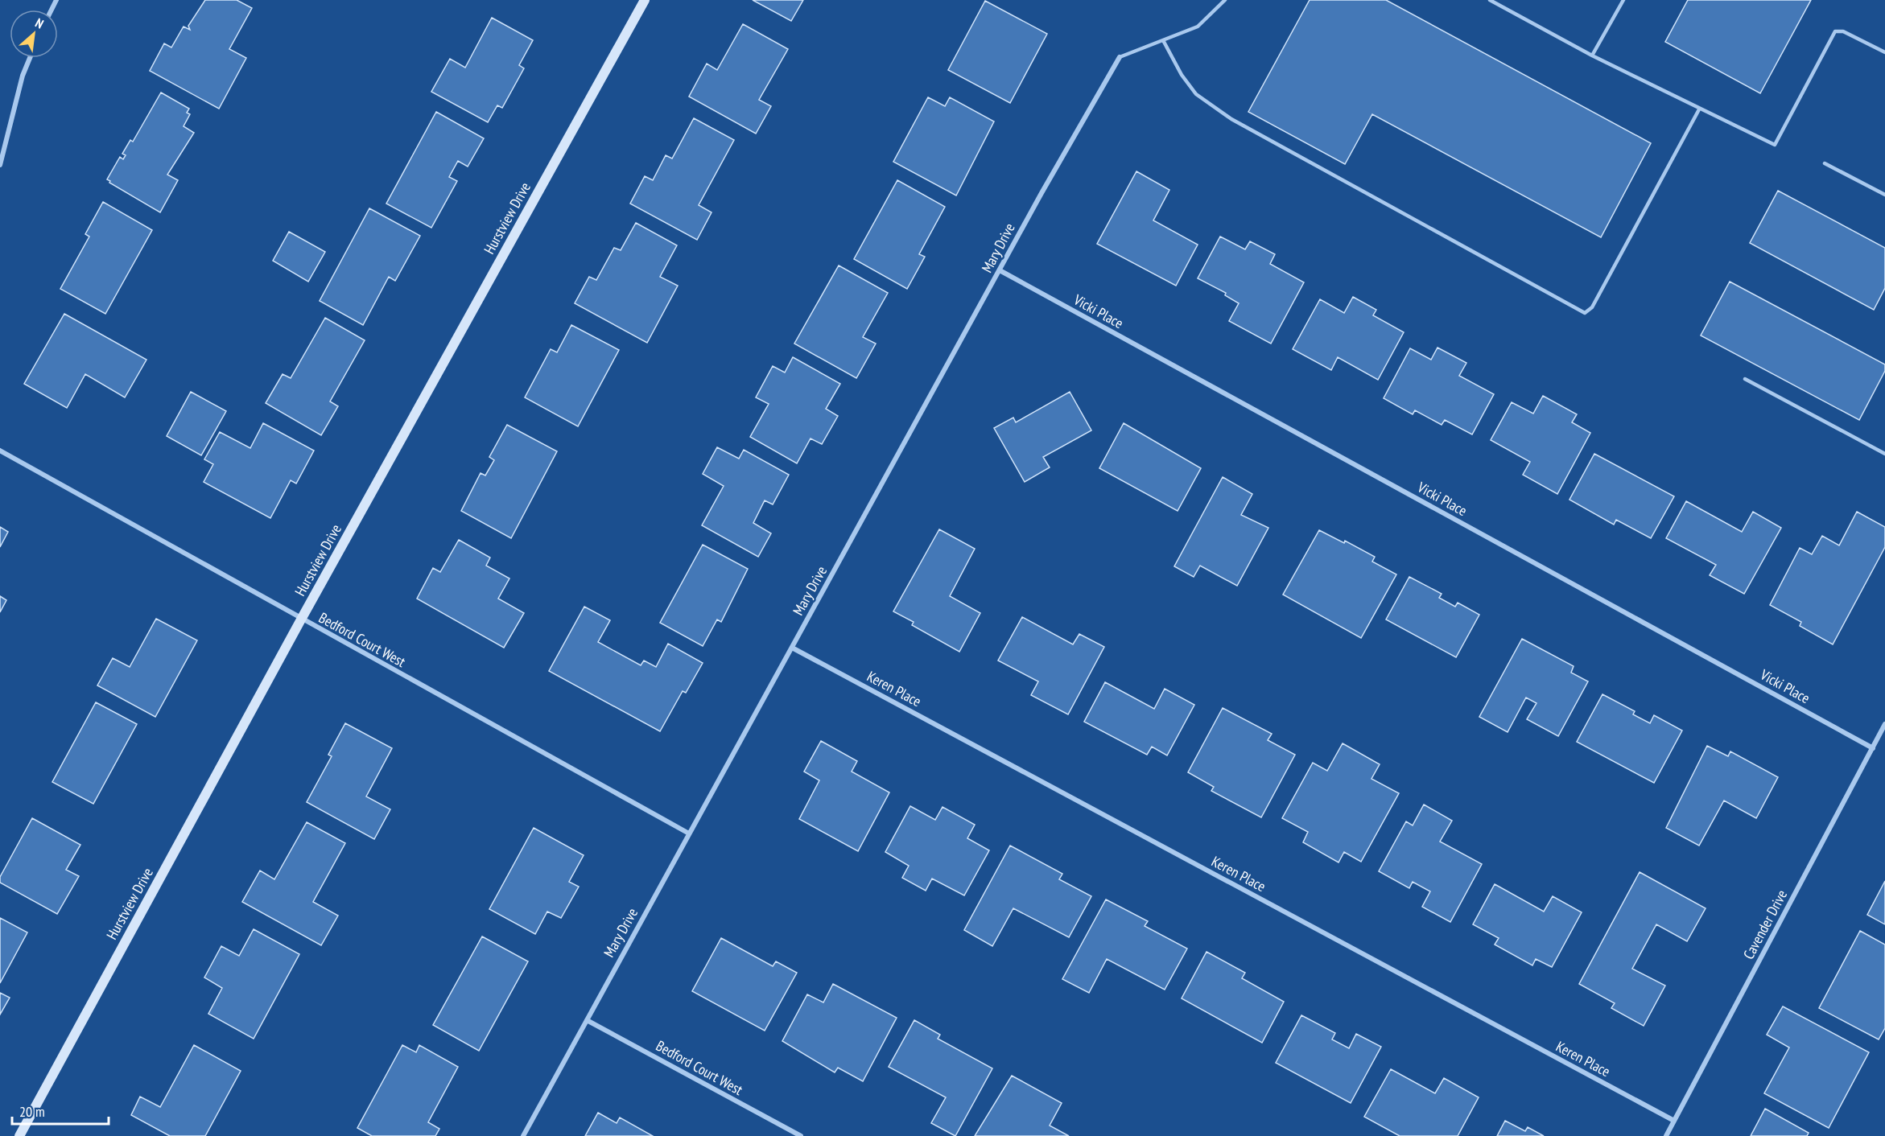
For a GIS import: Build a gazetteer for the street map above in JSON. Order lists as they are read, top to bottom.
{
  "streets": {
    "street": [
      "Hurstview Drive",
      "Mary Drive",
      "Vicki Place",
      "Bedford Court West",
      "Keren Place",
      "Cavender Drive"
    ]
  },
  "crossings": [
    ["Hurstview Drive", "Bedford Court West"],
    ["Mary Drive", "Vicki Place"],
    ["Mary Drive", "Bedford Court West"],
    ["Mary Drive", "Keren Place"],
    ["Vicki Place", "Cavender Drive"],
    ["Keren Place", "Cavender Drive"]
  ],
  "scale_bar": "20 m",
  "north": "top right"
}
